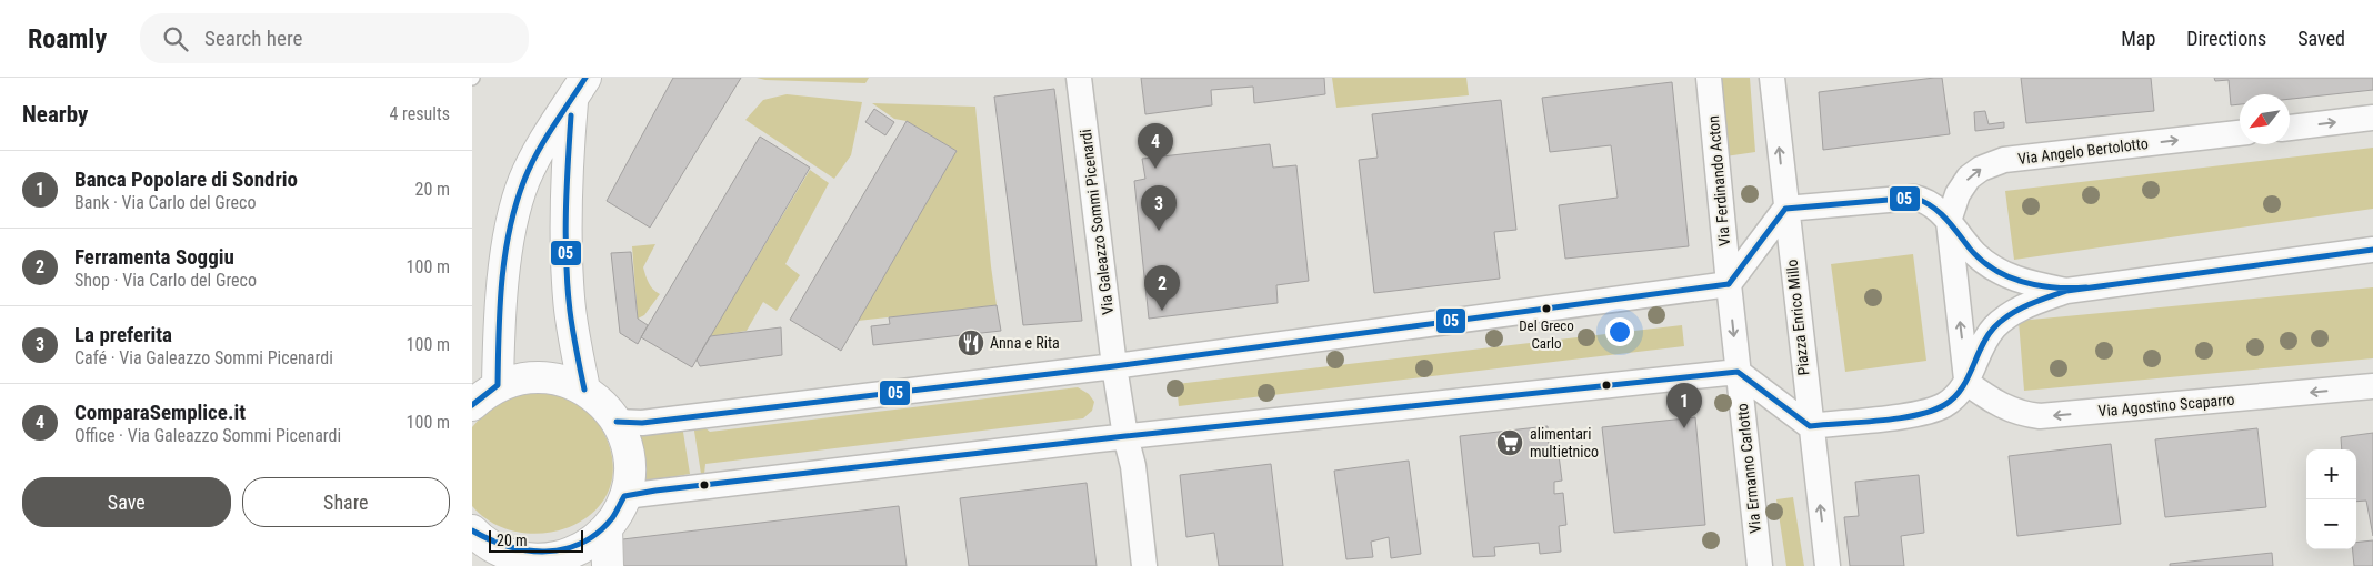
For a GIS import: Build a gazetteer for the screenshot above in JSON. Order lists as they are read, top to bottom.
{
  "streets": {
    "street": [
      "Via Angelo Bertolotto",
      "Via Ferdinando Acton",
      "Via Galeazzo Sommi Picenardi",
      "Piazza Enrico Millo",
      "Via Agostino Scaparro",
      "Via Ermanno Carlotto"
    ]
  },
  "places": {
    "other": ["Del Greco Carlo"],
    "restaurant": ["Anna e Rita"],
    "supermarket": ["alimentari multietnico"]
  },
  "lines": ["transit line 05"],
  "scale_bar": "20 m",
  "north": "bottom left",
  "page": {
    "header": "Roamly",
    "search": "Search here",
    "nav": ["Map", "Directions", "Saved"],
    "heading": ["Nearby", "4 results"],
    "pins": [
      "4",
      "3",
      "2",
      "1"
    ],
    "list": [
      {
        "mark": "1",
        "name": "Banca Popolare di Sondrio",
        "note": "Bank · Via Carlo del Greco",
        "value": "20 m"
      },
      {
        "mark": "2",
        "name": "Ferramenta Soggiu",
        "note": "Shop · Via Carlo del Greco",
        "value": "100 m"
      },
      {
        "mark": "3",
        "name": "La preferita",
        "note": "Café · Via Galeazzo Sommi Picenardi",
        "value": "100 m"
      },
      {
        "mark": "4",
        "name": "ComparaSemplice.it",
        "note": "Office · Via Galeazzo Sommi Picenardi",
        "value": "100 m"
      }
    ],
    "map_buttons": ["+", "−"],
    "buttons": ["Save", "Share"],
    "scale": "20 m"
  }
}
